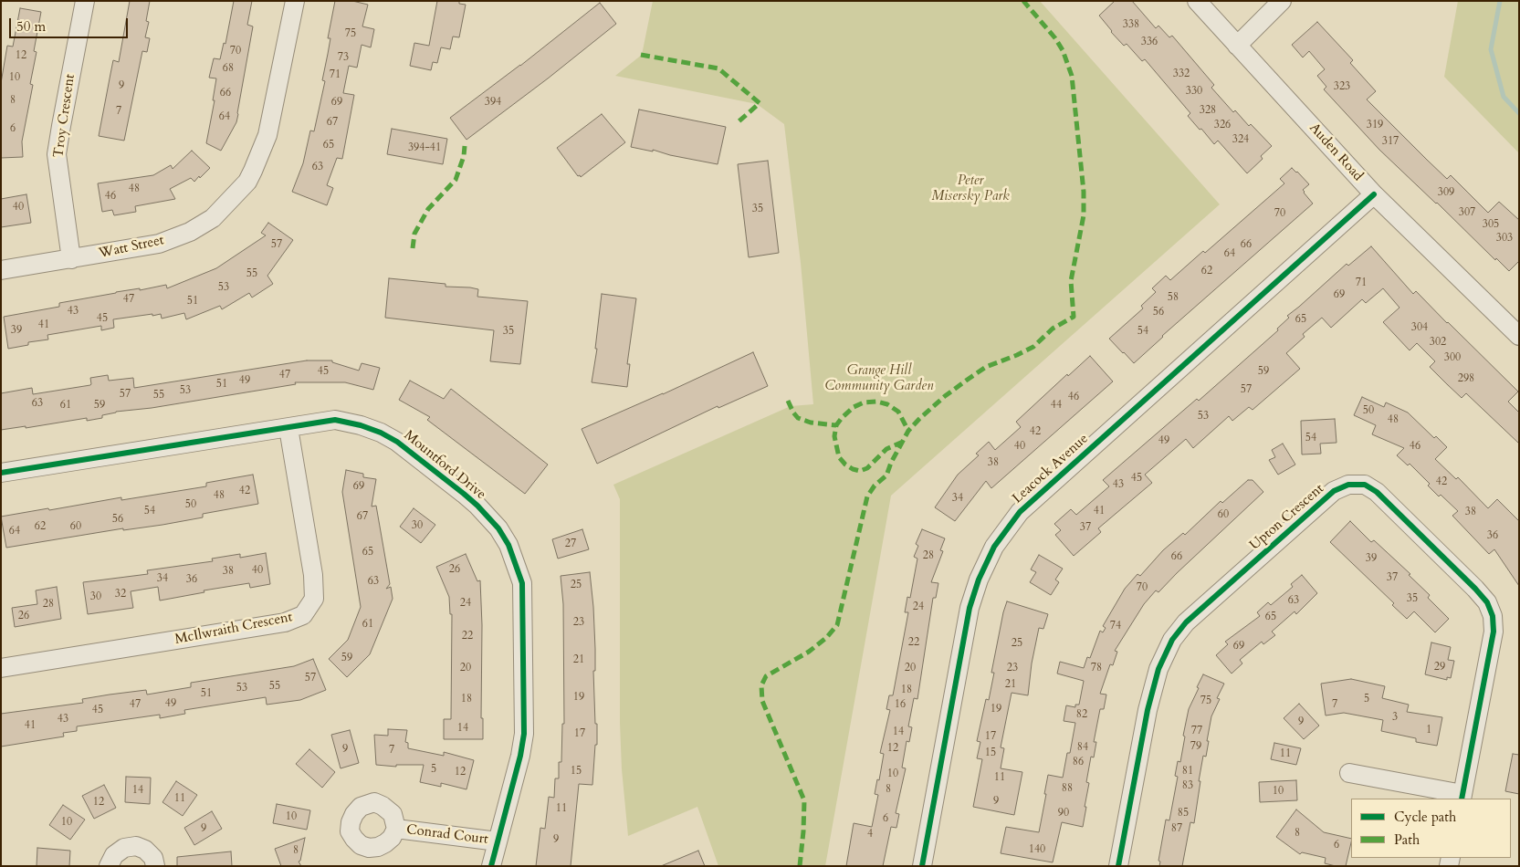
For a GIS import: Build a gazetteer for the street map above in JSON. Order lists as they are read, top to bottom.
{
  "streets": {
    "street": [
      "Troy Crescent",
      "Auden Road",
      "Watt Street",
      "Mountford Drive",
      "Leacock Avenue",
      "Upton Crescent",
      "McIlwraith Crescent",
      "Conrad Court"
    ]
  },
  "crossings": [
    ["Troy Crescent", "Watt Street"],
    ["Auden Road", "Leacock Avenue"],
    ["Mountford Drive", "McIlwraith Crescent"],
    ["Mountford Drive", "Conrad Court"]
  ],
  "parks": ["Peter Misersky Park", "Grange Hill Community Garden"],
  "house_numbers": [
    "338",
    "75",
    "336",
    "70",
    "12",
    "73",
    "68",
    "332",
    "71",
    "10",
    "9",
    "323",
    "330",
    "66",
    "8",
    "69",
    "394",
    "328",
    "7",
    "64",
    "67",
    "326",
    "319",
    "6",
    "324",
    "317",
    "65",
    "394-41",
    "63",
    "48",
    "309",
    "46",
    "40",
    "35",
    "307",
    "70",
    "305",
    "303",
    "57",
    "66",
    "64",
    "62",
    "55",
    "71",
    "53",
    "69",
    "58",
    "47",
    "51",
    "43",
    "56",
    "45",
    "65",
    "41",
    "304",
    "39",
    "35",
    "54",
    "302",
    "300",
    "45",
    "59",
    "47",
    "298",
    "49",
    "51",
    "57",
    "53",
    "57",
    "55",
    "46",
    "63",
    "61",
    "59",
    "44",
    "50",
    "53",
    "48",
    "42",
    "54",
    "49",
    "40",
    "46",
    "38",
    "45",
    "42",
    "43",
    "69",
    "42",
    "48",
    "34",
    "50",
    "54",
    "41",
    "38",
    "60",
    "67",
    "56",
    "30",
    "62",
    "60",
    "37",
    "64",
    "36",
    "27",
    "65",
    "28",
    "66",
    "39",
    "26",
    "40",
    "38",
    "37",
    "34",
    "36",
    "63",
    "25",
    "70",
    "32",
    "30",
    "35",
    "63",
    "24",
    "28",
    "24",
    "26",
    "65",
    "23",
    "61",
    "74",
    "22",
    "22",
    "25",
    "69",
    "59",
    "21",
    "29",
    "20",
    "20",
    "23",
    "78",
    "57",
    "21",
    "55",
    "53",
    "18",
    "51",
    "19",
    "18",
    "5",
    "75",
    "49",
    "47",
    "16",
    "7",
    "19",
    "45",
    "82",
    "3",
    "43",
    "9",
    "41",
    "14",
    "1",
    "77",
    "14",
    "17",
    "17",
    "79",
    "84",
    "12",
    "9",
    "7",
    "15",
    "11",
    "86",
    "5",
    "15",
    "81",
    "12",
    "10",
    "11",
    "83",
    "88",
    "8",
    "14",
    "10",
    "11",
    "9",
    "12",
    "11",
    "90",
    "85",
    "10",
    "6",
    "10",
    "9",
    "87",
    "8",
    "4",
    "9",
    "6",
    "140",
    "8"
  ],
  "legend": ["Cycle path", "Path"],
  "scale_bar": "50 m"
}
